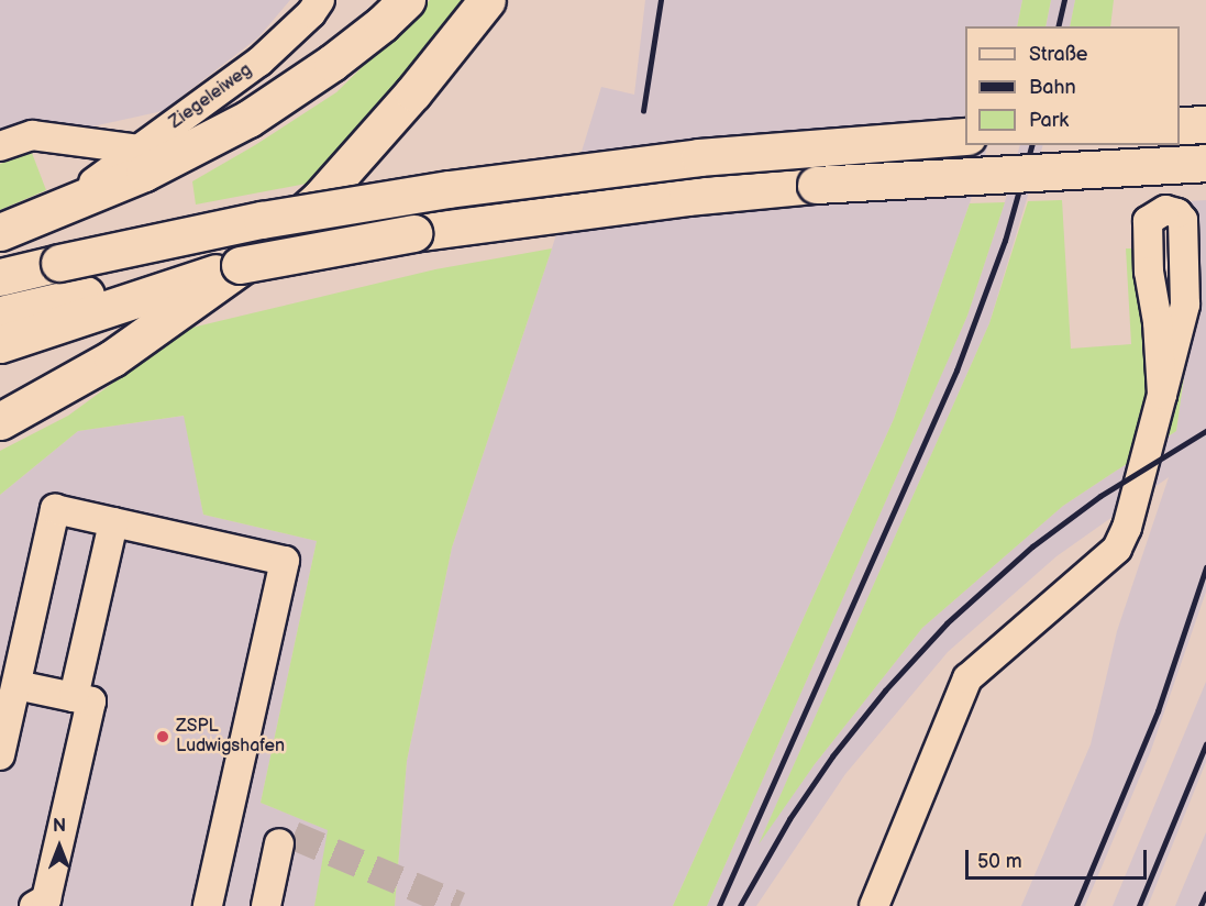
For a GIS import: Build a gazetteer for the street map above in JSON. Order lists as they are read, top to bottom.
{
  "streets": {
    "street": ["Ziegeleiweg"]
  },
  "places": ["ZSPL Ludwigshafen"],
  "legend": ["Straße", "Bahn", "Park"],
  "scale_bar": "50 m",
  "north": "top"
}
